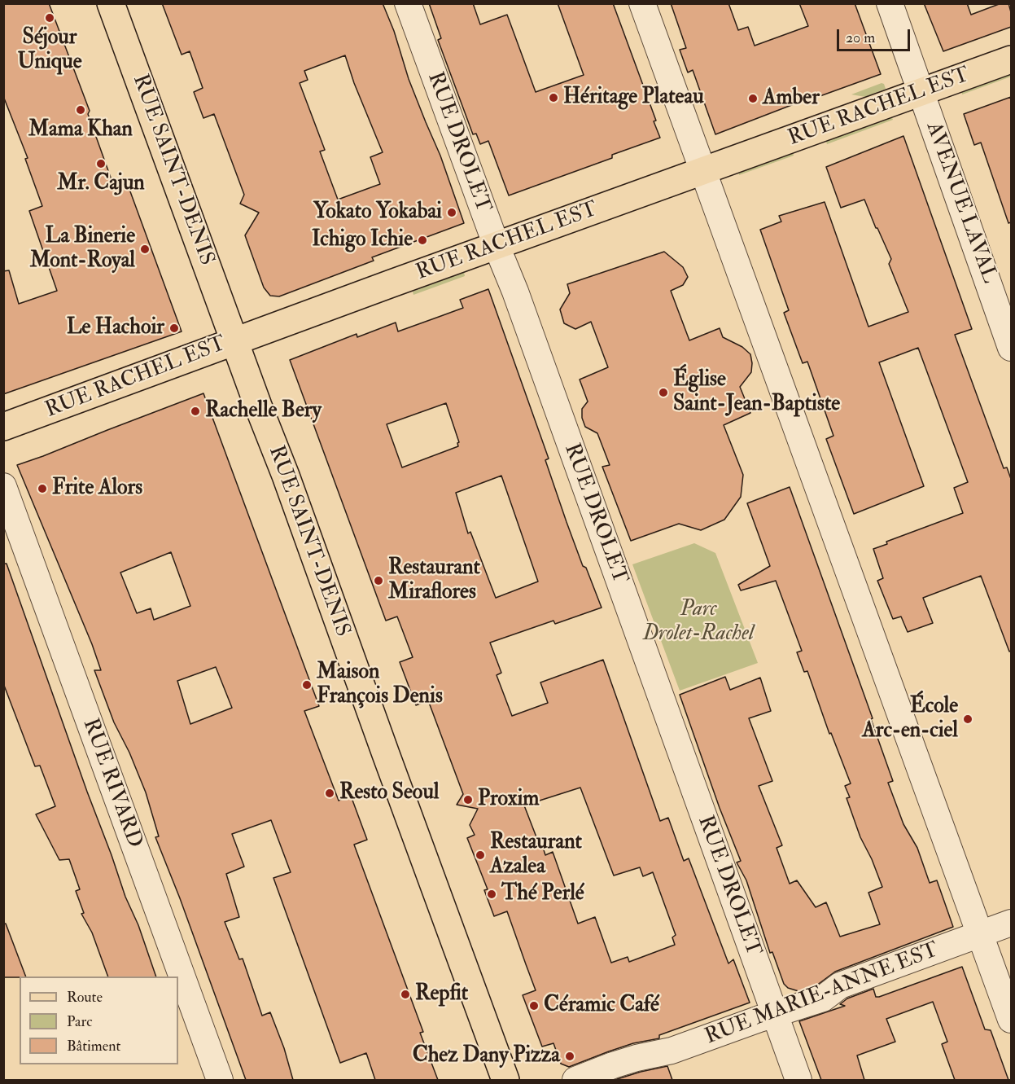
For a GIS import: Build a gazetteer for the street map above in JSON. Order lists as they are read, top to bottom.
{
  "streets": {
    "main road": ["RUE RACHEL EST", "RUE SAINT-DENIS"],
    "street": [
      "RUE DROLET",
      "AVENUE LAVAL",
      "RUE RIVARD",
      "RUE MARIE-ANNE EST"
    ]
  },
  "crossings": [
    ["RUE RACHEL EST", "RUE DROLET"],
    ["RUE RACHEL EST", "RUE SAINT-DENIS"],
    ["RUE RACHEL EST", "AVENUE LAVAL"],
    ["RUE DROLET", "RUE MARIE-ANNE EST"]
  ],
  "parks": ["Parc Drolet-Rachel"],
  "places": [
    "Séjour Unique",
    "Héritage Plateau",
    "Amber",
    "Mama Khan",
    "Mr. Cajun",
    "Yokato Yokabai",
    "Ichigo Ichie",
    "La Binerie Mont-Royal",
    "Le Hachoir",
    "Église Saint-Jean-Baptiste",
    "Rachelle Bery",
    "Frite Alors",
    "Restaurant Miraflores",
    "Maison François Denis",
    "École Arc-en-ciel",
    "Resto Seoul",
    "Proxim",
    "Restaurant Azalea",
    "Thé Perlé",
    "Repfit",
    "Céramic Café",
    "Chez Dany Pizza"
  ],
  "legend": ["Route", "Parc", "Bâtiment"],
  "scale_bar": "20 m"
}
